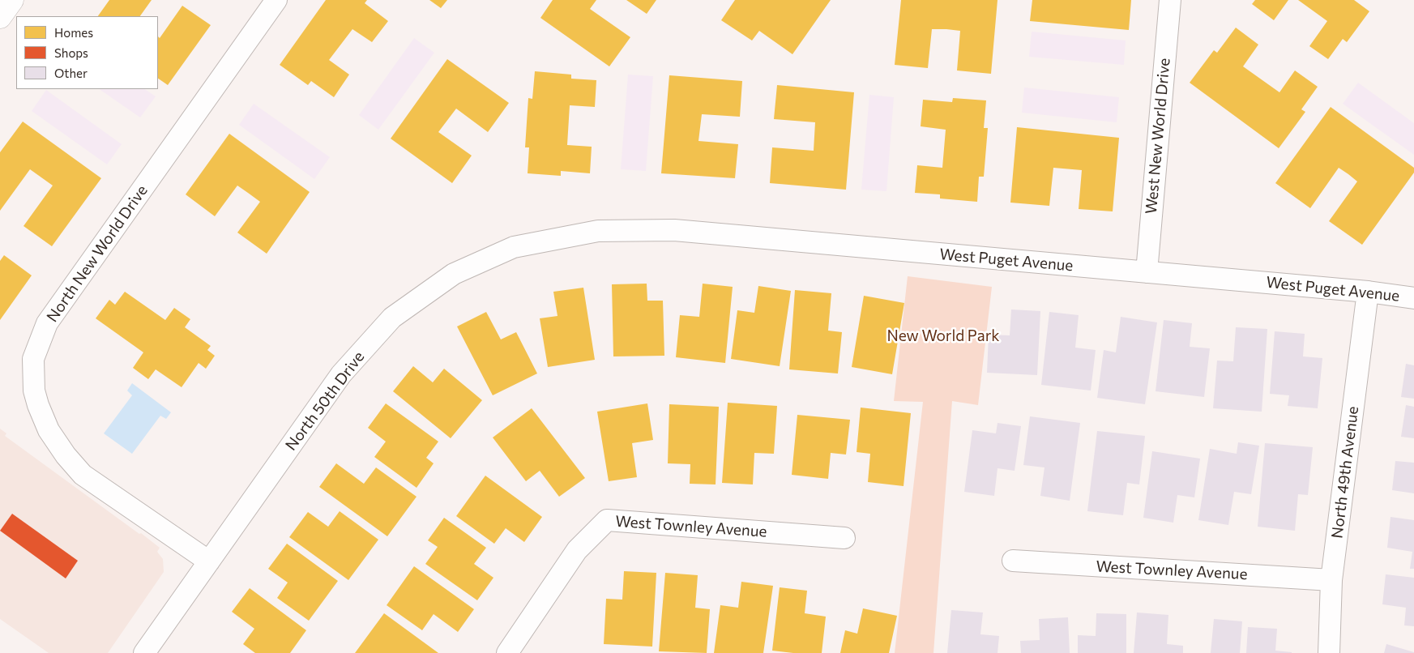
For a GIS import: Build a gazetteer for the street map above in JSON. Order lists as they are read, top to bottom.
{
  "streets": {
    "street": [
      "West New World Drive",
      "North New World Drive",
      "West Puget Avenue",
      "North 50th Drive",
      "North 49th Avenue",
      "West Townley Avenue"
    ]
  },
  "crossings": [
    ["West New World Drive", "West Puget Avenue"],
    ["North New World Drive", "North 50th Drive"],
    ["West Puget Avenue", "North 50th Drive"],
    ["West Puget Avenue", "North 49th Avenue"],
    ["North 49th Avenue", "West Townley Avenue"]
  ],
  "parks": ["New World Park"],
  "legend": ["Homes", "Shops", "Other"]
}
